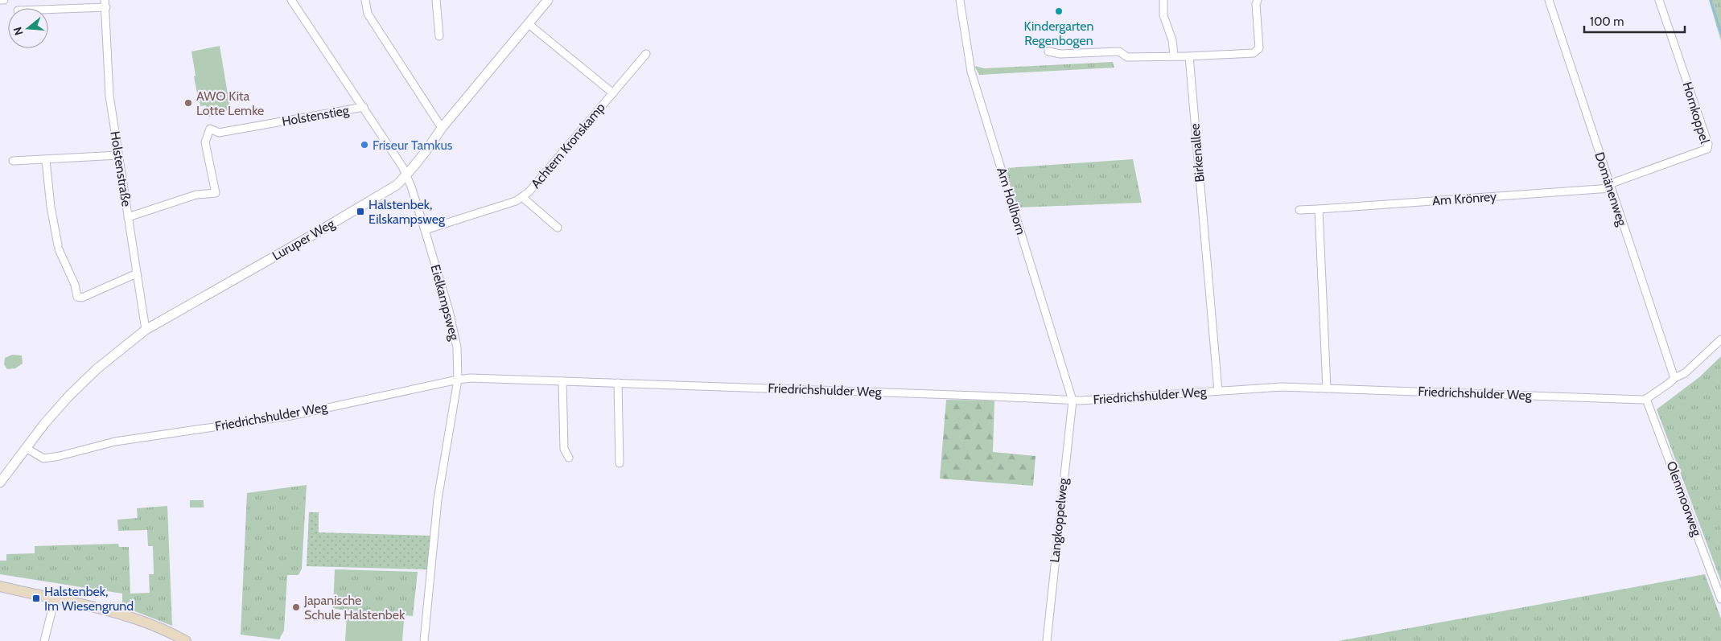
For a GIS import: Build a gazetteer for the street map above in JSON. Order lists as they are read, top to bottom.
{
  "streets": {
    "street": [
      "Hornkoppel",
      "Holstenstieg",
      "Achtern Kronskamp",
      "Birkenallee",
      "Holstenstraße",
      "Domänenweg",
      "Am Krönrey",
      "Am Hollhorn",
      "Luruper Weg",
      "Eielkampsweg",
      "Friedrichshulder Weg",
      "Olenmoorweg",
      "Langkoppelweg"
    ]
  },
  "crossings": [
    ["Hornkoppel", "Domänenweg"],
    ["Hornkoppel", "Am Krönrey"],
    ["Holstenstieg", "Holstenstraße"],
    ["Holstenstieg", "Eielkampsweg"],
    ["Achtern Kronskamp", "Luruper Weg"],
    ["Achtern Kronskamp", "Eielkampsweg"],
    ["Birkenallee", "Friedrichshulder Weg"],
    ["Holstenstraße", "Luruper Weg"],
    ["Domänenweg", "Am Krönrey"],
    ["Am Hollhorn", "Friedrichshulder Weg"],
    ["Am Hollhorn", "Langkoppelweg"],
    ["Luruper Weg", "Eielkampsweg"],
    ["Luruper Weg", "Friedrichshulder Weg"],
    ["Eielkampsweg", "Friedrichshulder Weg"],
    ["Friedrichshulder Weg", "Olenmoorweg"],
    ["Friedrichshulder Weg", "Langkoppelweg"]
  ],
  "places": {
    "other": [
      "Kindergarten Regenbogen",
      "AWO Kita Lotte Lemke",
      "Friseur Tamkus",
      "Japanische Schule Halstenbek"
    ],
    "transit": ["Halstenbek, Eilskampsweg", "Halstenbek, Im Wiesengrund"]
  },
  "scale_bar": "100 m",
  "north": "left"
}
